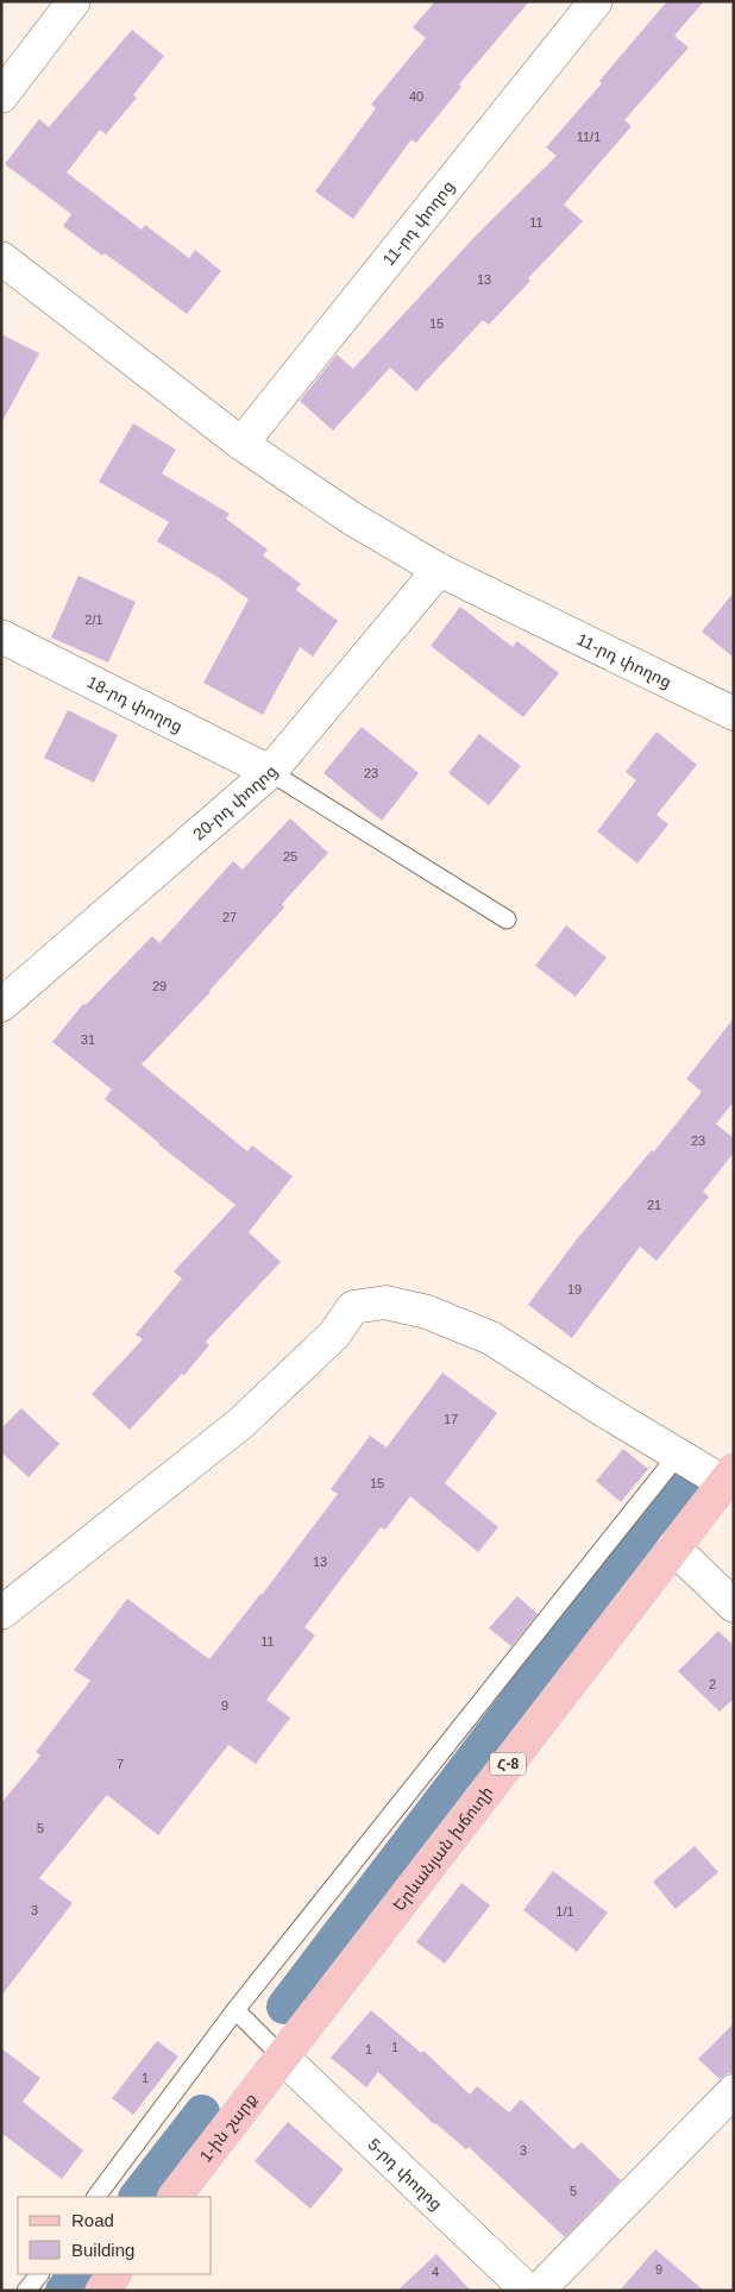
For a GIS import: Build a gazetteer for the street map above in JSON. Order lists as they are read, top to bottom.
{
  "streets": {
    "main road": ["Հ-8", "Երևանյան խճուղի", "1-ին շարք"],
    "street": [
      "11-րդ փողոց",
      "18-րդ փողոց",
      "20-րդ փողոց",
      "5-րդ փողոց"
    ]
  },
  "crossings": [
    ["11-րդ փողոց", "20-րդ փողոց"],
    ["18-րդ փողոց", "20-րդ փողոց"],
    ["Երևանյան խճուղի", "1-ին շարք"],
    ["Երևանյան խճուղի", "5-րդ փողոց"],
    ["1-ին շարք", "5-րդ փողոց"]
  ],
  "house_numbers": [
    "40",
    "11/1",
    "11",
    "13",
    "15",
    "2/1",
    "23",
    "25",
    "27",
    "29",
    "31",
    "23",
    "21",
    "19",
    "17",
    "15",
    "13",
    "11",
    "2",
    "9",
    "7",
    "5",
    "3",
    "1/1",
    "1",
    "1",
    "1",
    "3",
    "5",
    "9",
    "4"
  ],
  "legend": ["Road", "Building"]
}
